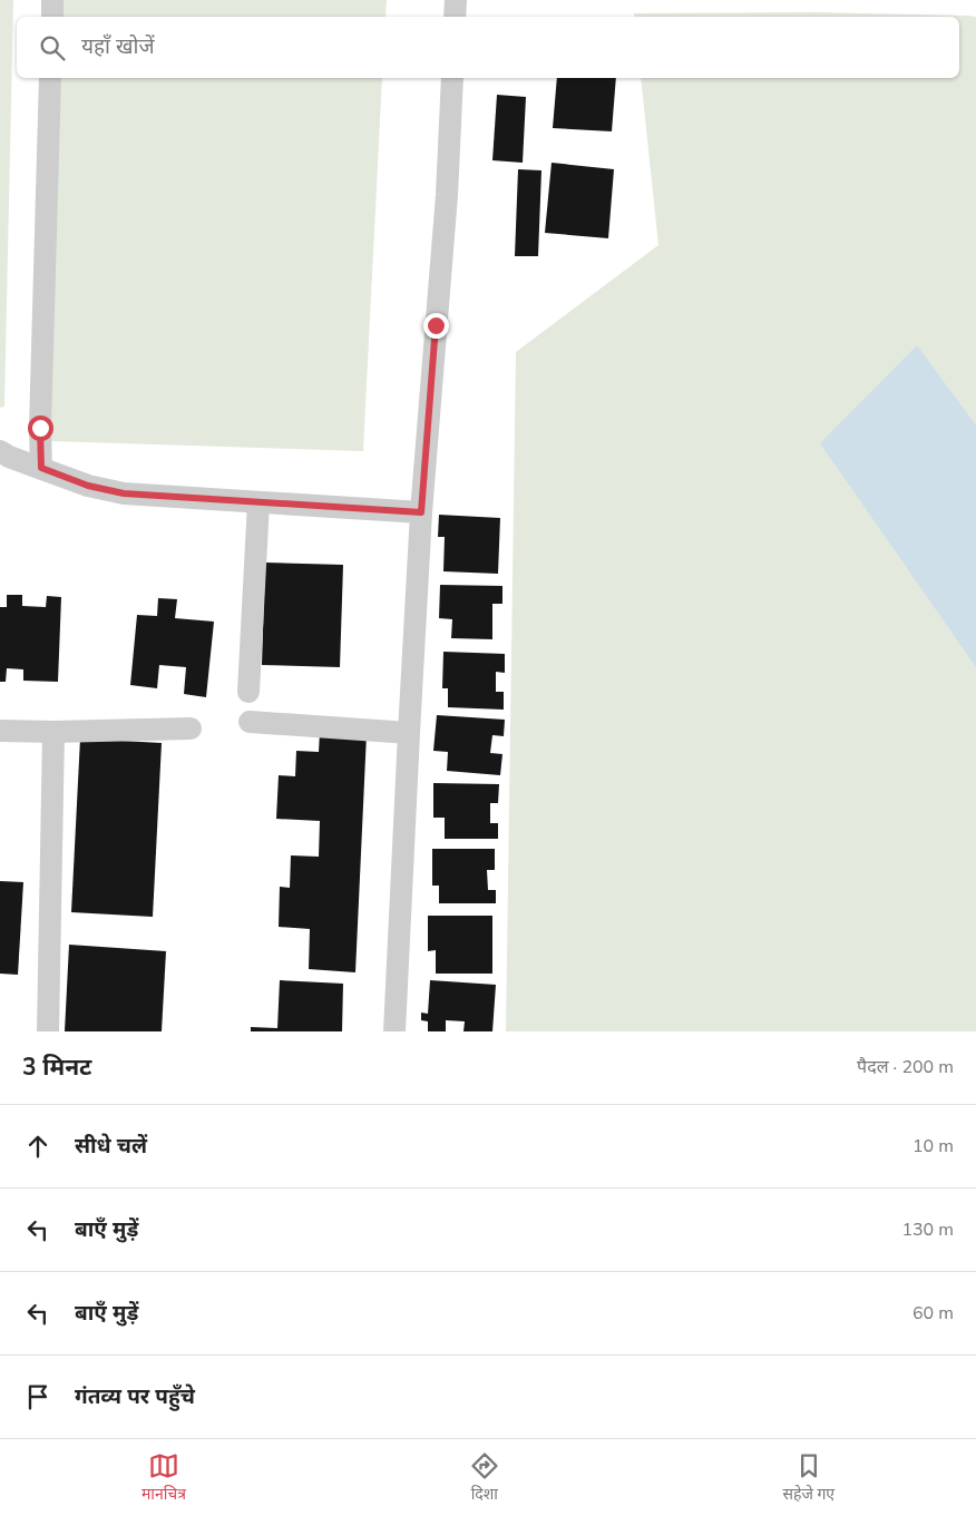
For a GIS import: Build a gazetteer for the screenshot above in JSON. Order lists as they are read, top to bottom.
{
  "page": {
    "search": "यहाँ खोजें",
    "heading": ["3 मिनट", "पैदल · 200 m"],
    "list": [
      ["सीधे चलें", "10 m"],
      ["बाएँ मुड़ें", "130 m"],
      ["बाएँ मुड़ें", "60 m"],
      "गंतव्य पर पहुँचे"
    ],
    "nav": ["मानचित्र", "दिशा", "सहेजे गए"]
  }
}
